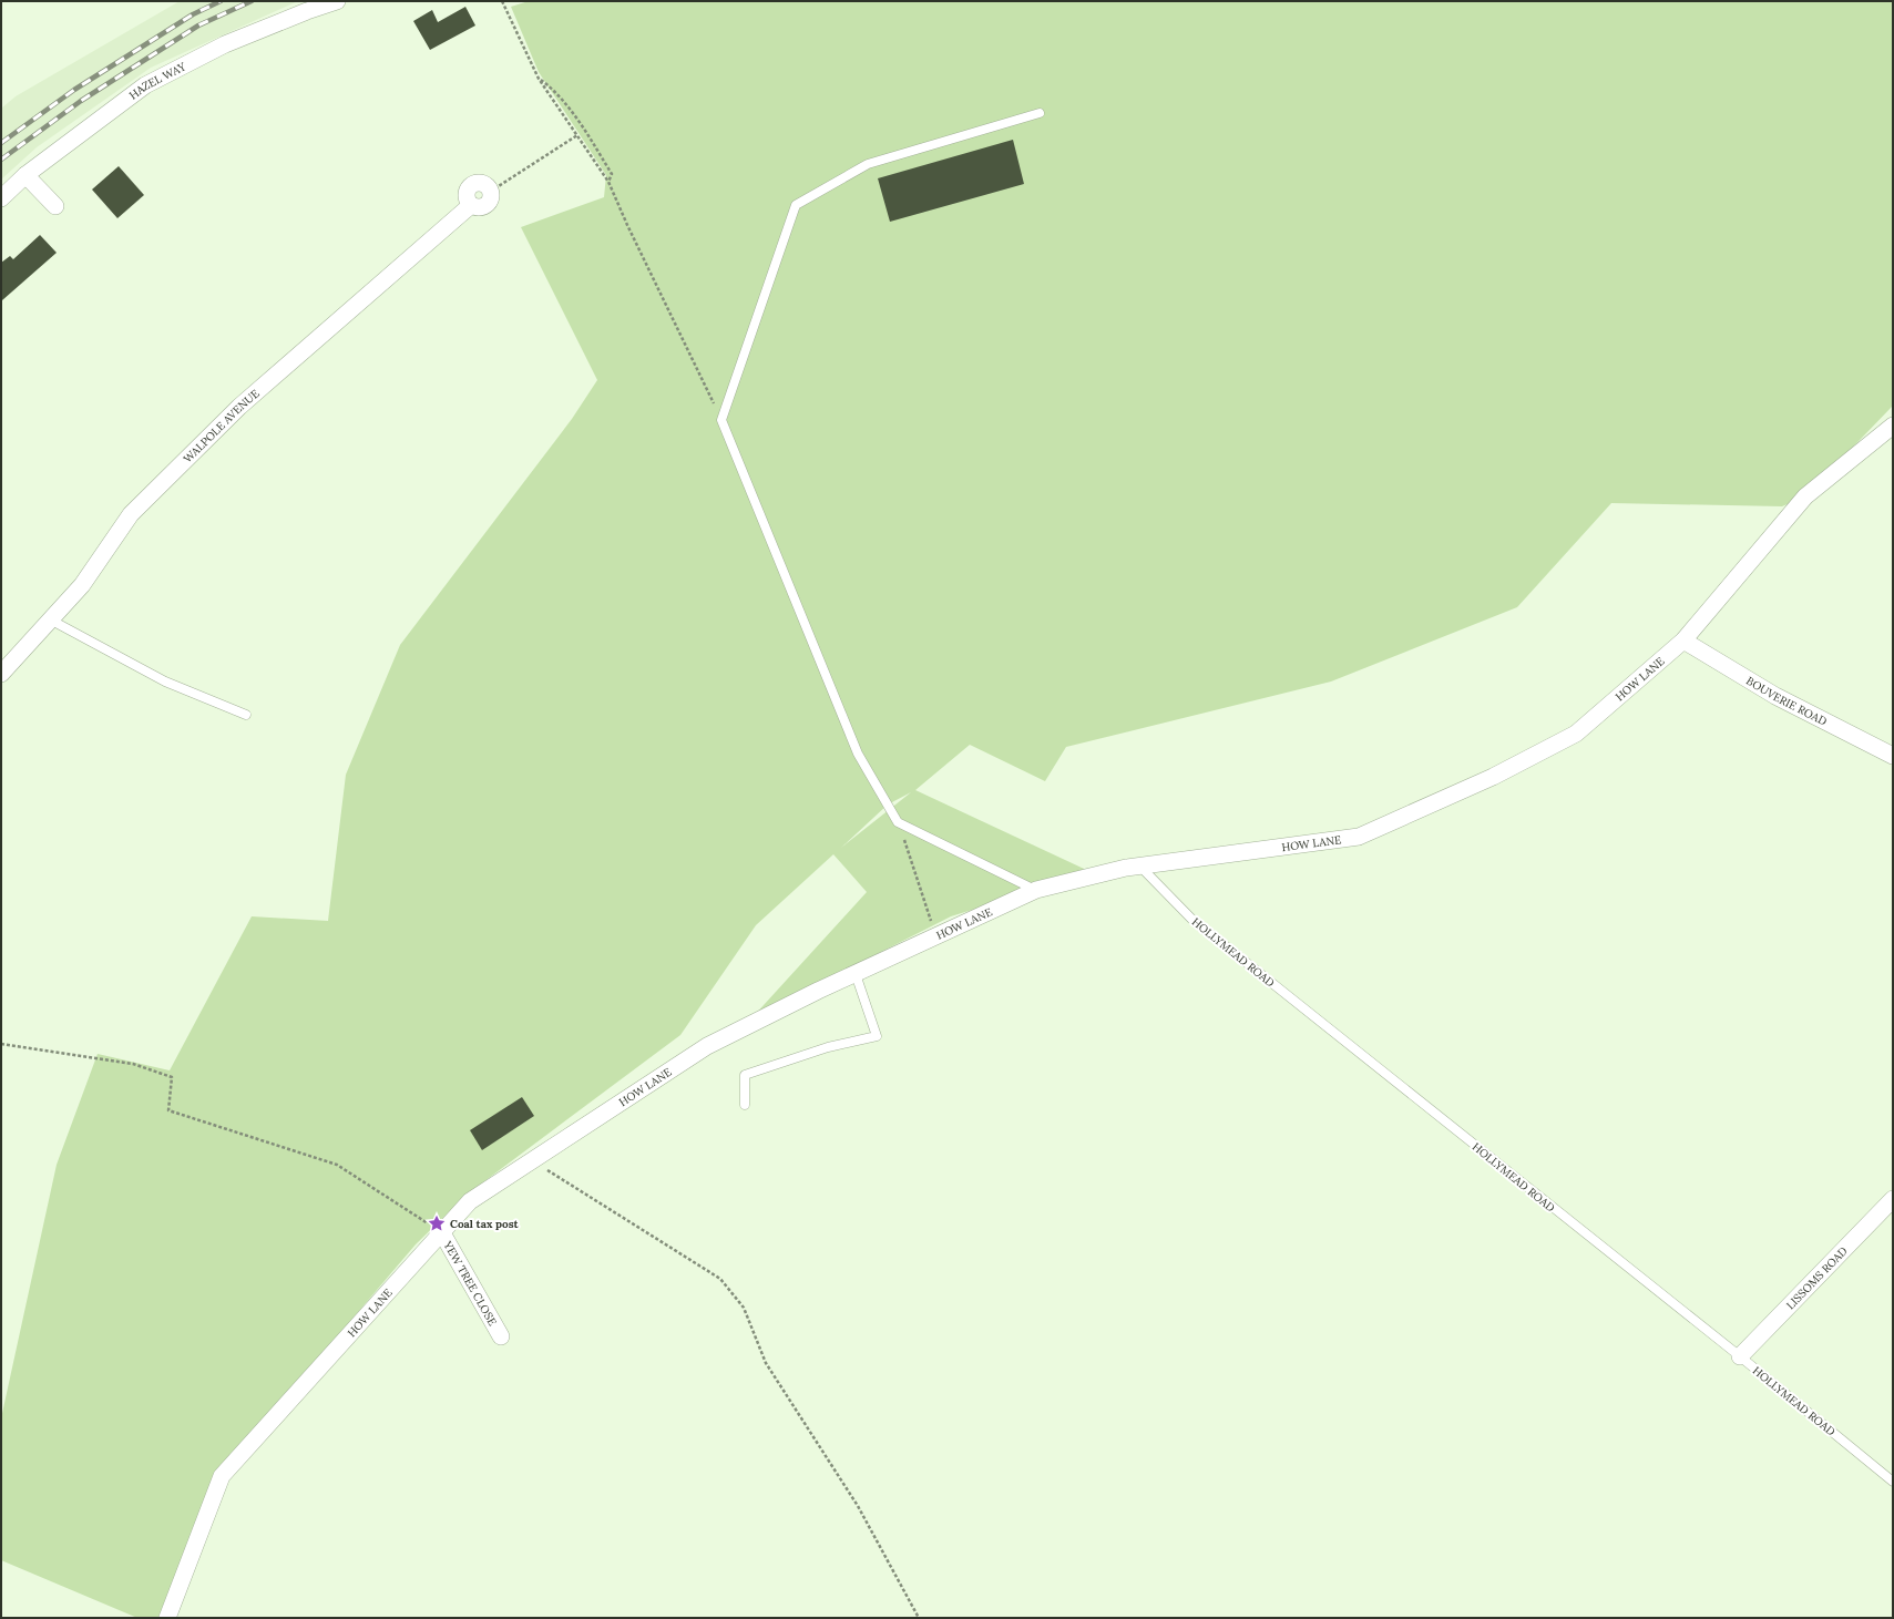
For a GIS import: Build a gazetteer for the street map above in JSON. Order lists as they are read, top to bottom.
{
  "streets": {
    "street": [
      "HAZEL WAY",
      "WALPOLE AVENUE",
      "HOW LANE",
      "BOUVERIE ROAD",
      "LISSOMS ROAD",
      "YEW TREE CLOSE"
    ],
    "lane": ["HOLLYMEAD ROAD"]
  },
  "crossings": [
    ["HOW LANE", "BOUVERIE ROAD"],
    ["HOW LANE", "HOLLYMEAD ROAD"],
    ["HOW LANE", "YEW TREE CLOSE"],
    ["HOLLYMEAD ROAD", "LISSOMS ROAD"]
  ],
  "places": {
    "place": ["Coal tax post"]
  }
}
